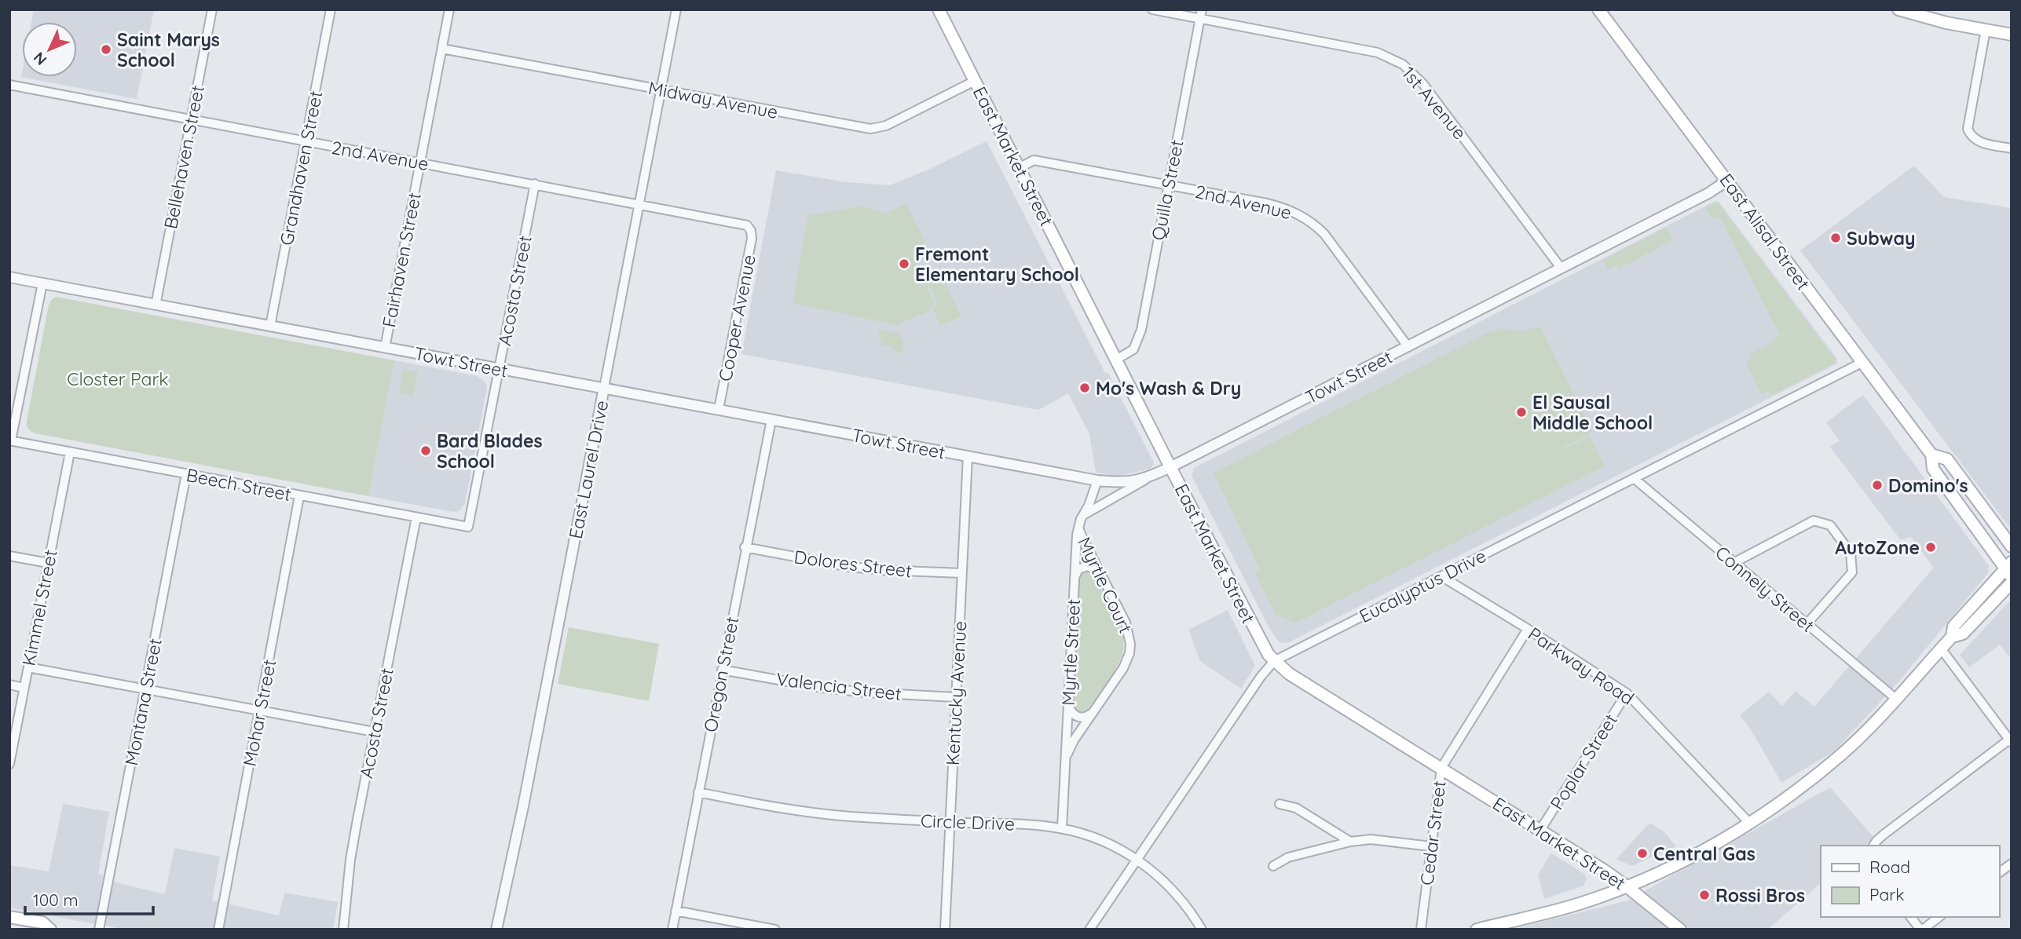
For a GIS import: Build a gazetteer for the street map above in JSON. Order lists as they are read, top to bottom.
{
  "streets": {
    "main road": ["East Market Street", "East Alisal Street"],
    "street": [
      "Midway Avenue",
      "1st Avenue",
      "2nd Avenue",
      "Bellehaven Street",
      "Grandhaven Street",
      "Quilla Street",
      "Fairhaven Street",
      "Acosta Street",
      "Cooper Avenue",
      "Towt Street",
      "East Laurel Drive",
      "Beech Street",
      "Dolores Street",
      "Myrtle Court",
      "Eucalyptus Drive",
      "Connely Street",
      "Kimmel Street",
      "Myrtle Street",
      "Parkway Road",
      "Oregon Street",
      "Valencia Street",
      "Kentucky Avenue",
      "Montana Street",
      "Mohar Street",
      "Poplar Street",
      "Circle Drive",
      "Cedar Street"
    ]
  },
  "crossings": [
    ["Midway Avenue", "East Market Street"],
    ["Midway Avenue", "Fairhaven Street"],
    ["Midway Avenue", "East Laurel Drive"],
    ["1st Avenue", "Quilla Street"],
    ["1st Avenue", "Towt Street"],
    ["2nd Avenue", "East Market Street"],
    ["2nd Avenue", "Bellehaven Street"],
    ["2nd Avenue", "Grandhaven Street"],
    ["2nd Avenue", "Quilla Street"],
    ["2nd Avenue", "Fairhaven Street"],
    ["2nd Avenue", "Acosta Street"],
    ["2nd Avenue", "Cooper Avenue"],
    ["2nd Avenue", "Towt Street"],
    ["2nd Avenue", "East Laurel Drive"],
    ["East Market Street", "Quilla Street"],
    ["East Market Street", "Towt Street"],
    ["East Market Street", "Eucalyptus Drive"],
    ["East Market Street", "Poplar Street"],
    ["East Market Street", "Cedar Street"],
    ["Bellehaven Street", "Towt Street"],
    ["Grandhaven Street", "Towt Street"],
    ["East Alisal Street", "Towt Street"],
    ["East Alisal Street", "Eucalyptus Drive"],
    ["Fairhaven Street", "Towt Street"],
    ["Acosta Street", "Towt Street"],
    ["Acosta Street", "Beech Street"],
    ["Cooper Avenue", "Towt Street"],
    ["Towt Street", "East Laurel Drive"],
    ["Towt Street", "Myrtle Street"],
    ["Towt Street", "Oregon Street"],
    ["Towt Street", "Kentucky Avenue"],
    ["Beech Street", "Kimmel Street"],
    ["Beech Street", "Montana Street"],
    ["Beech Street", "Mohar Street"],
    ["Dolores Street", "Oregon Street"],
    ["Dolores Street", "Kentucky Avenue"],
    ["Myrtle Court", "Myrtle Street"],
    ["Eucalyptus Drive", "Connely Street"],
    ["Eucalyptus Drive", "Parkway Road"],
    ["Eucalyptus Drive", "Circle Drive"],
    ["Myrtle Street", "Circle Drive"],
    ["Parkway Road", "Poplar Street"],
    ["Parkway Road", "Cedar Street"],
    ["Oregon Street", "Valencia Street"],
    ["Oregon Street", "Circle Drive"],
    ["Valencia Street", "Kentucky Avenue"],
    ["Kentucky Avenue", "Circle Drive"]
  ],
  "parks": ["Closter Park"],
  "places": [
    "Saint Marys School",
    "Subway",
    "Fremont Elementary School",
    "Mo's Wash & Dry",
    "El Sausal Middle School",
    "Bard Blades School",
    "Domino's",
    "AutoZone",
    "Central Gas",
    "Rossi Bros"
  ],
  "legend": ["Road", "Park"],
  "scale_bar": "100 m",
  "north": "bottom left"
}
